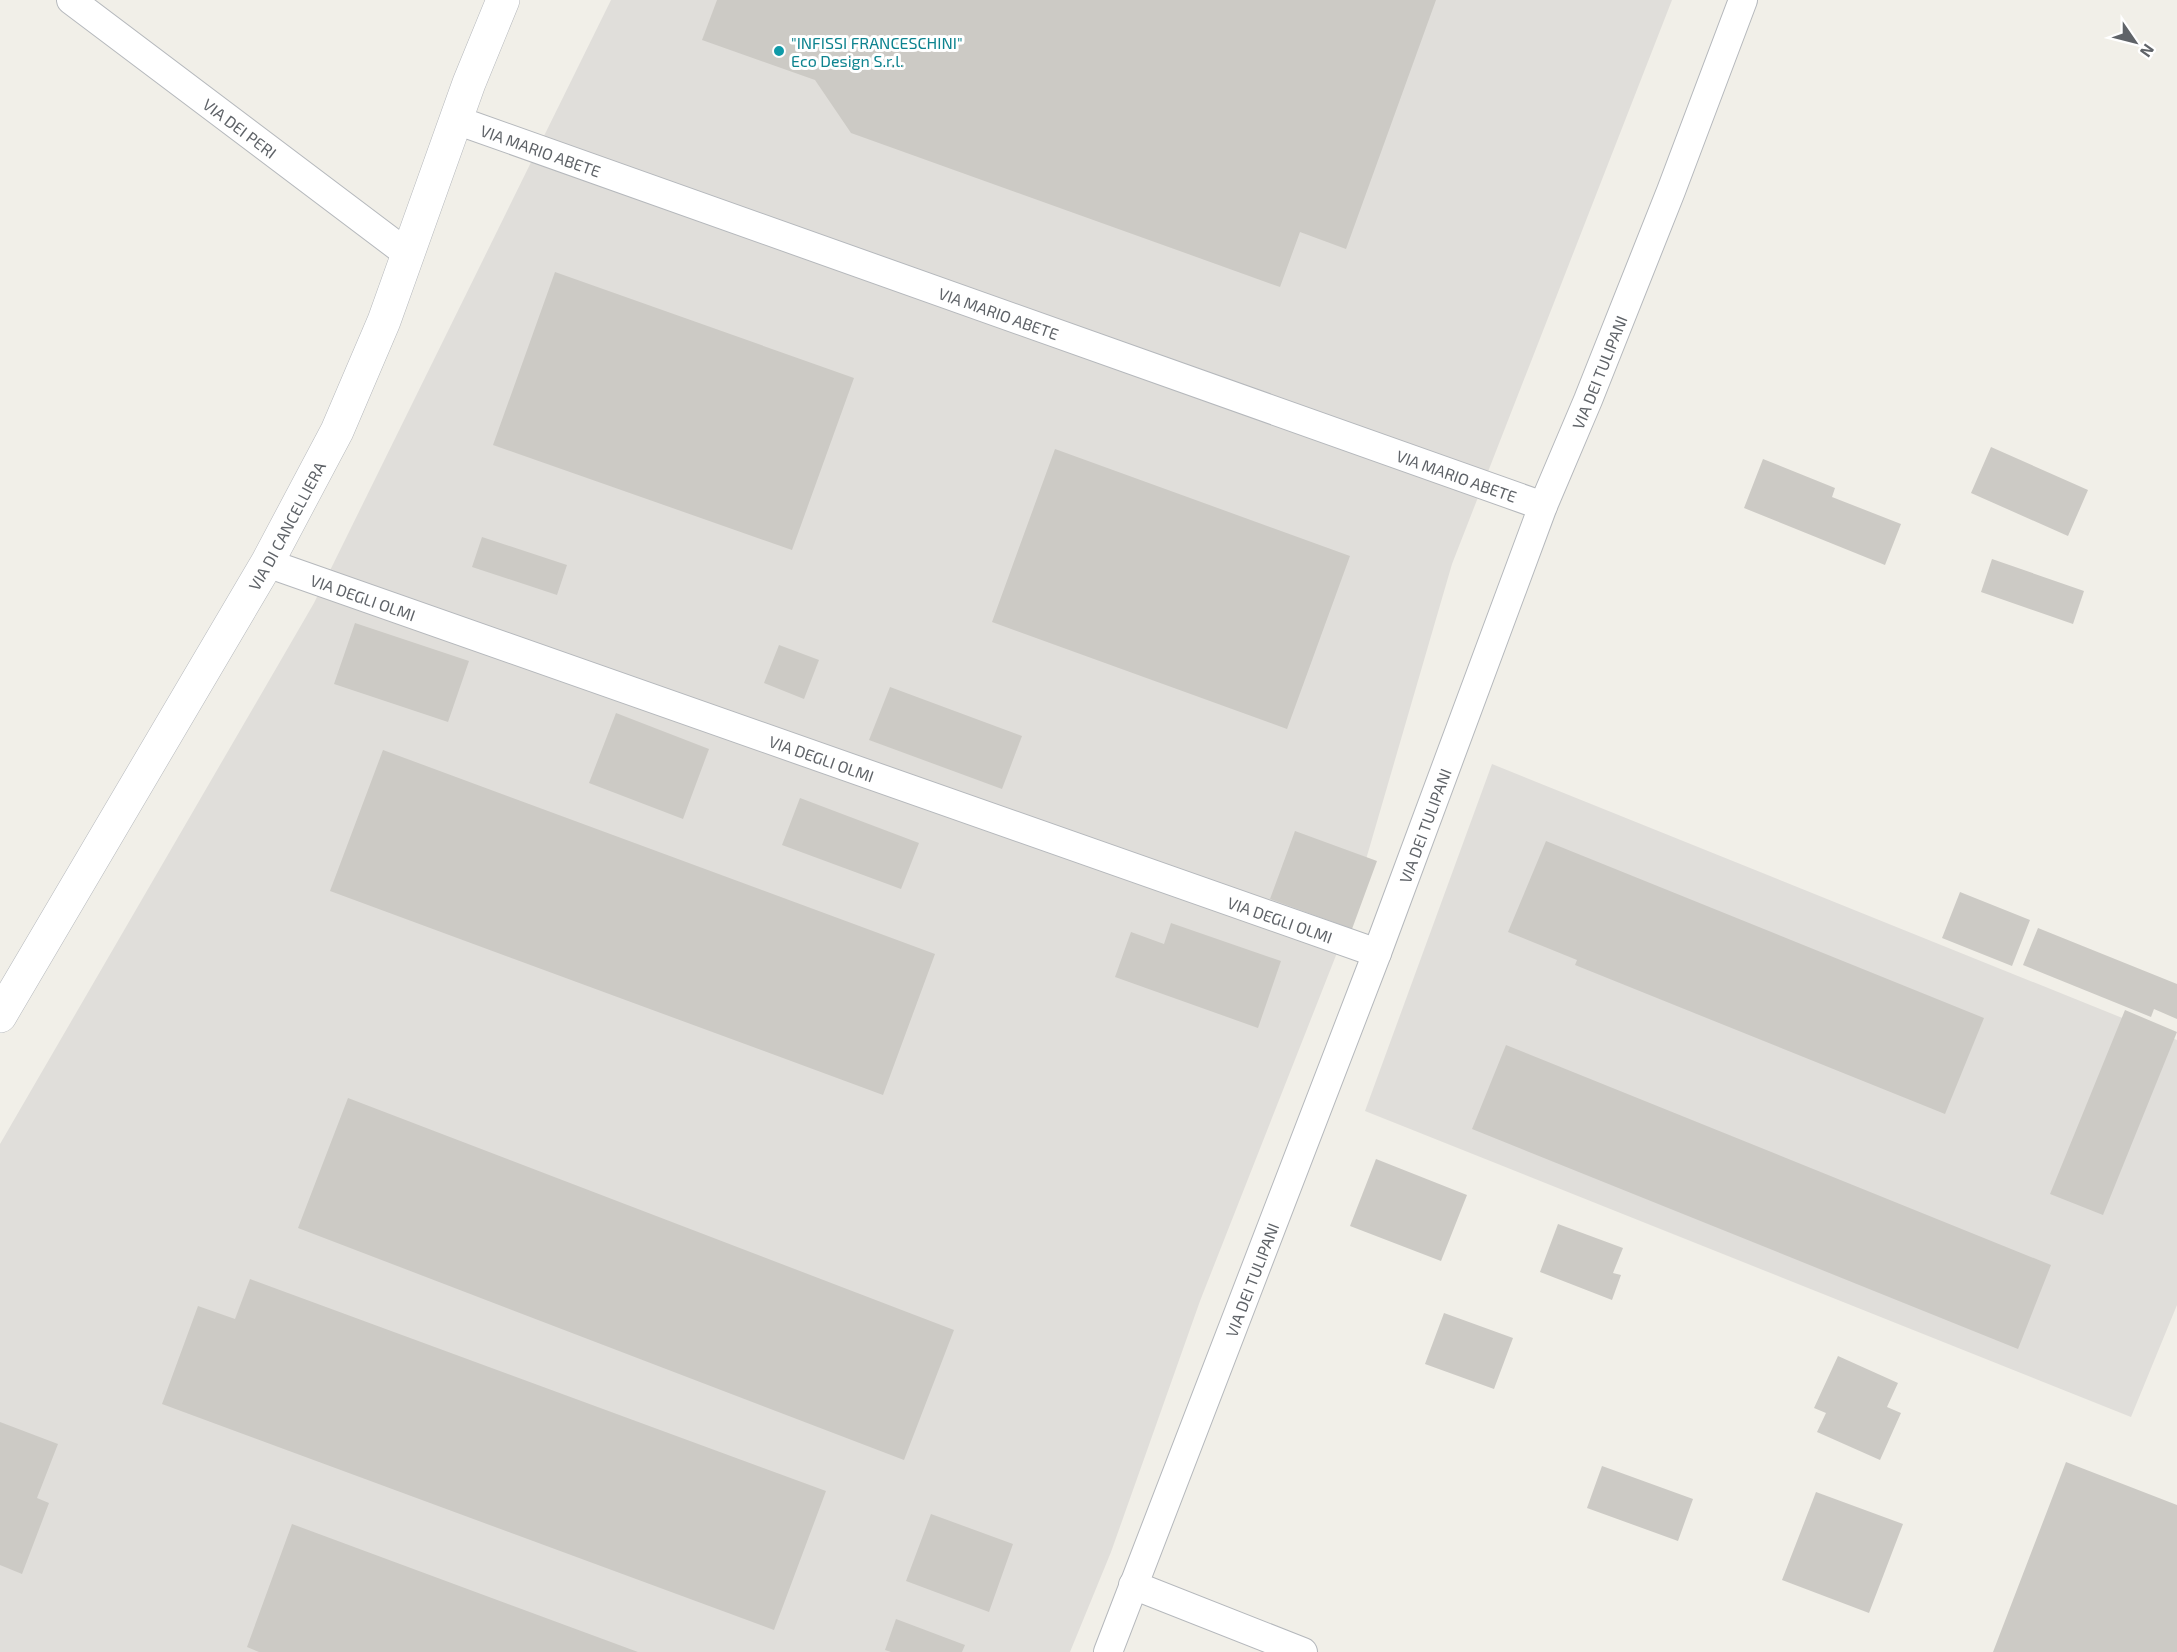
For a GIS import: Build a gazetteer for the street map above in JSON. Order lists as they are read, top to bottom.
{
  "streets": {
    "street": [
      "VIA DEI PERI",
      "VIA MARIO ABETE",
      "VIA DEI TULIPANI",
      "VIA DI CANCELLIERA",
      "VIA DEGLI OLMI"
    ]
  },
  "crossings": [
    ["VIA DEI PERI", "VIA DI CANCELLIERA"],
    ["VIA MARIO ABETE", "VIA DEI TULIPANI"],
    ["VIA MARIO ABETE", "VIA DI CANCELLIERA"],
    ["VIA DEI TULIPANI", "VIA DEGLI OLMI"],
    ["VIA DI CANCELLIERA", "VIA DEGLI OLMI"]
  ],
  "places": ["\"INFISSI FRANCESCHINI\" Eco Design S.r.l."],
  "north": "bottom right"
}
